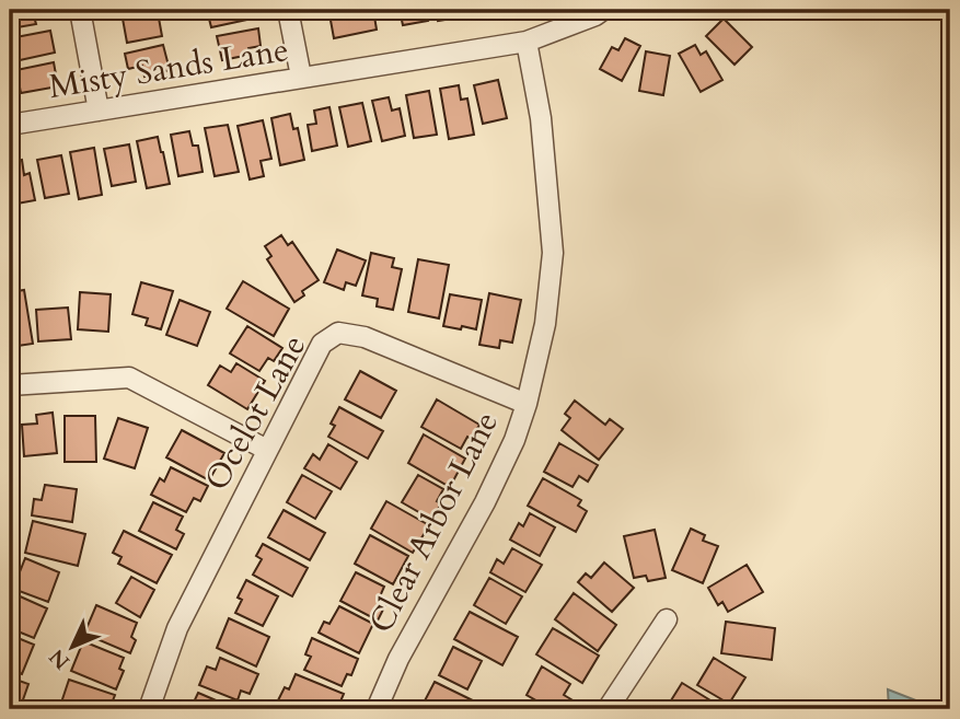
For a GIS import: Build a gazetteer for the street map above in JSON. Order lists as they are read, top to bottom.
{
  "streets": {
    "street": ["Misty Sands Lane", "Ocelot Lane", "Clear Arbor Lane"]
  },
  "crossings": [
    ["Misty Sands Lane", "Clear Arbor Lane"],
    ["Ocelot Lane", "Clear Arbor Lane"]
  ],
  "north": "bottom left"
}
